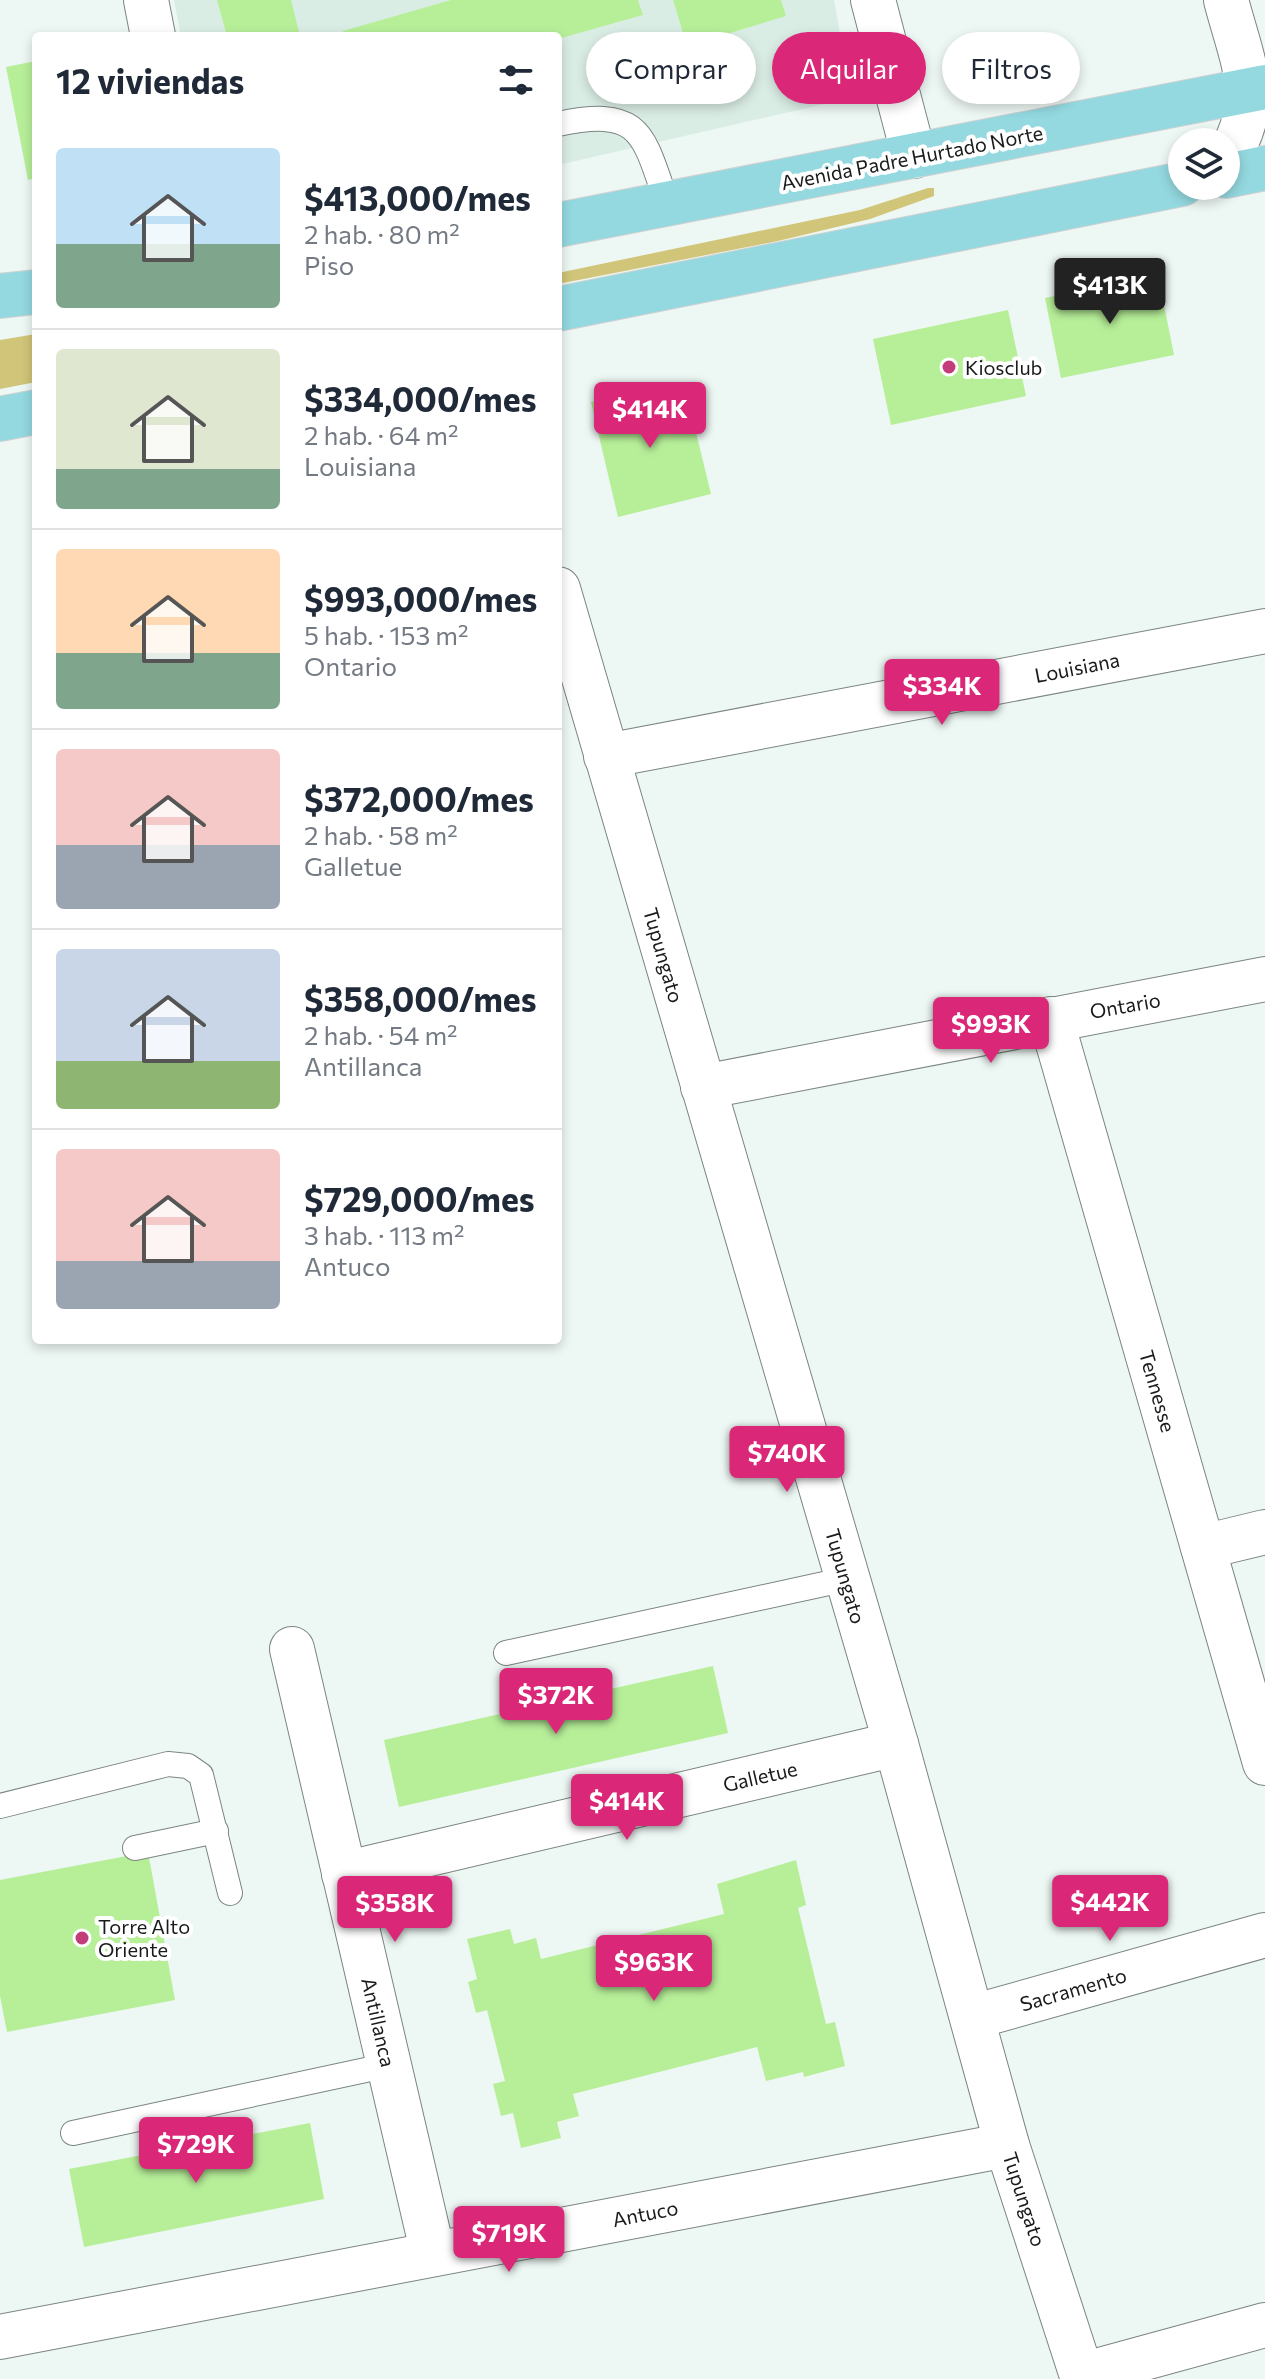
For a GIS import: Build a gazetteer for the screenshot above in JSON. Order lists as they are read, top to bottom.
{
  "streets": {
    "main road": ["Avenida Padre Hurtado Norte"],
    "street": [
      "Louisiana",
      "Tupungato",
      "Ontario",
      "Tennesse",
      "Galletue",
      "Sacramento",
      "Antillanca",
      "Antuco"
    ]
  },
  "crossings": [
    ["Louisiana", "Tupungato"],
    ["Tupungato", "Ontario"],
    ["Tupungato", "Galletue"],
    ["Tupungato", "Sacramento"],
    ["Tupungato", "Antuco"],
    ["Ontario", "Tennesse"],
    ["Galletue", "Antillanca"],
    ["Antillanca", "Antuco"]
  ],
  "places": ["Kiosclub", "Torre Alto Oriente"],
  "page": {
    "chip": ["Comprar", "Alquilar", "Filtros"],
    "heading": "12 viviendas",
    "list": [
      {
        "name": "$413,000/mes",
        "note": "2 hab. · 80 m² · Piso"
      },
      {
        "name": "$334,000/mes",
        "note": "2 hab. · 64 m² · Louisiana"
      },
      {
        "name": "$993,000/mes",
        "note": "5 hab. · 153 m² · Ontario"
      },
      {
        "name": "$372,000/mes",
        "note": "2 hab. · 58 m² · Galletue"
      },
      {
        "name": "$358,000/mes",
        "note": "2 hab. · 54 m² · Antillanca"
      },
      {
        "name": "$729,000/mes",
        "note": "3 hab. · 113 m² · Antuco"
      }
    ],
    "price": [
      "$413K",
      "$414K",
      "$334K",
      "$993K",
      "$740K",
      "$372K",
      "$414K",
      "$442K",
      "$358K",
      "$963K",
      "$729K",
      "$719K"
    ]
  }
}
